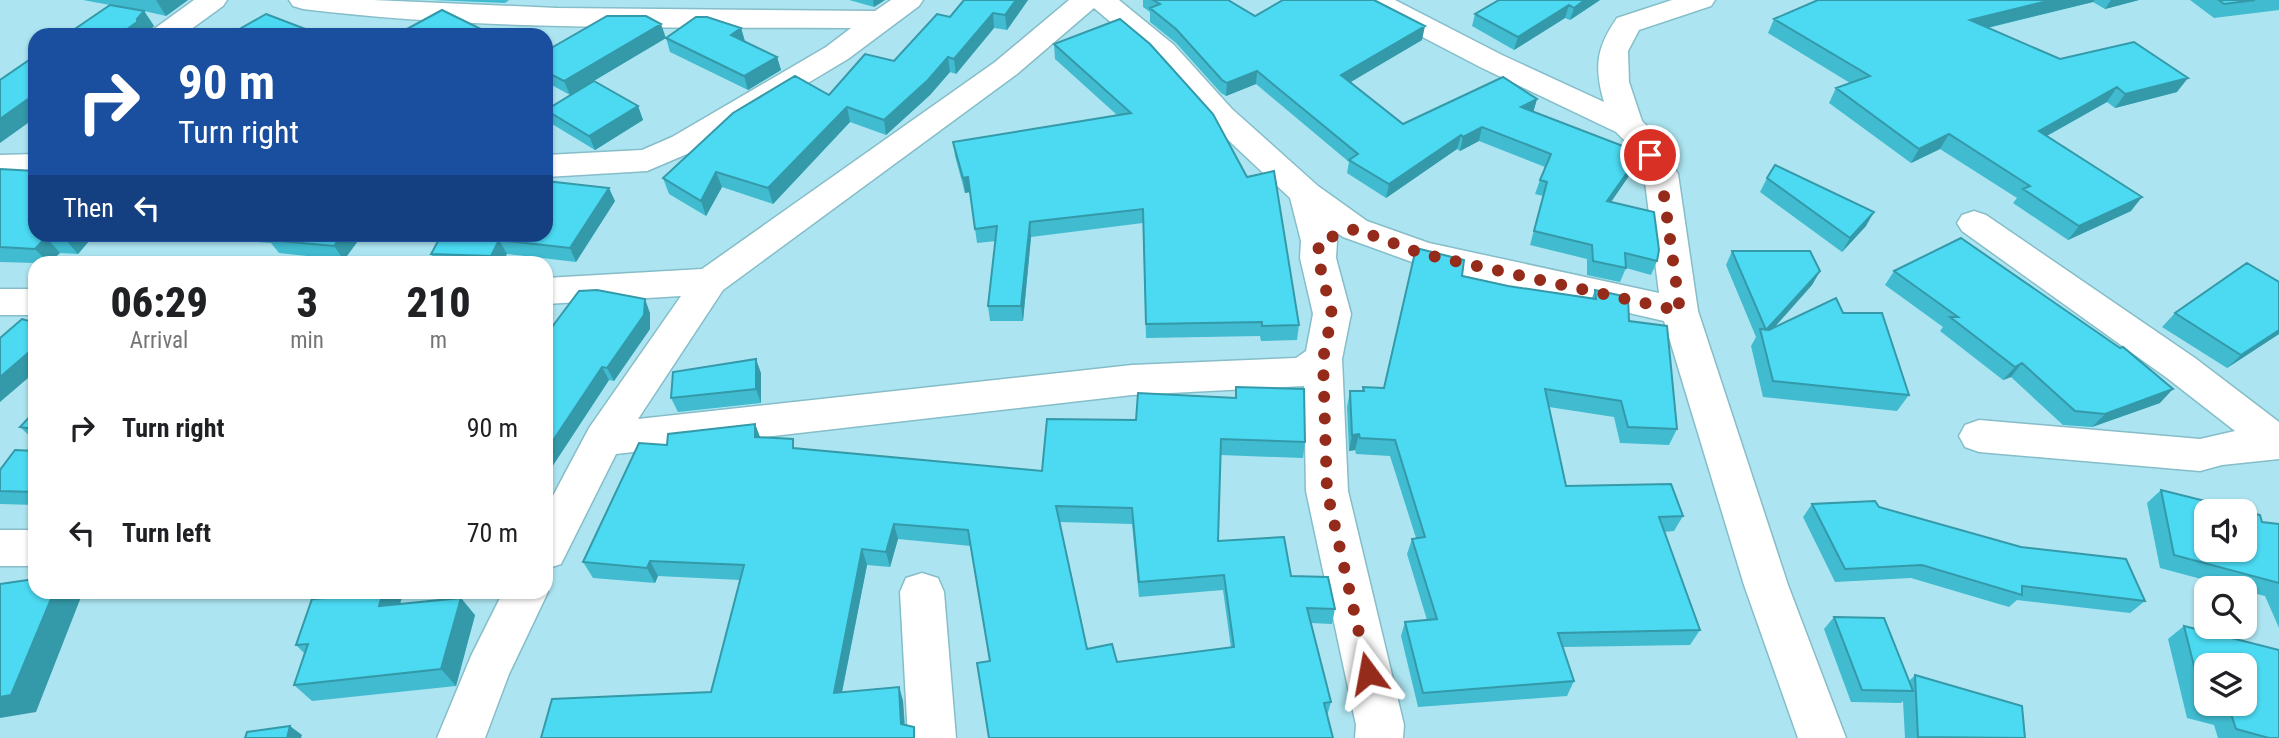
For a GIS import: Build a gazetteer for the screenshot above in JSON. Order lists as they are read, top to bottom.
{
  "page": {
    "turn": ["90 m", "Turn right"],
    "then": "Then",
    "eta": [
      "06:29",
      "Arrival",
      "3",
      "min",
      "210",
      "m"
    ],
    "list": [
      {
        "name": "Turn right",
        "value": "90 m"
      },
      {
        "name": "Turn left",
        "value": "70 m"
      }
    ]
  }
}
